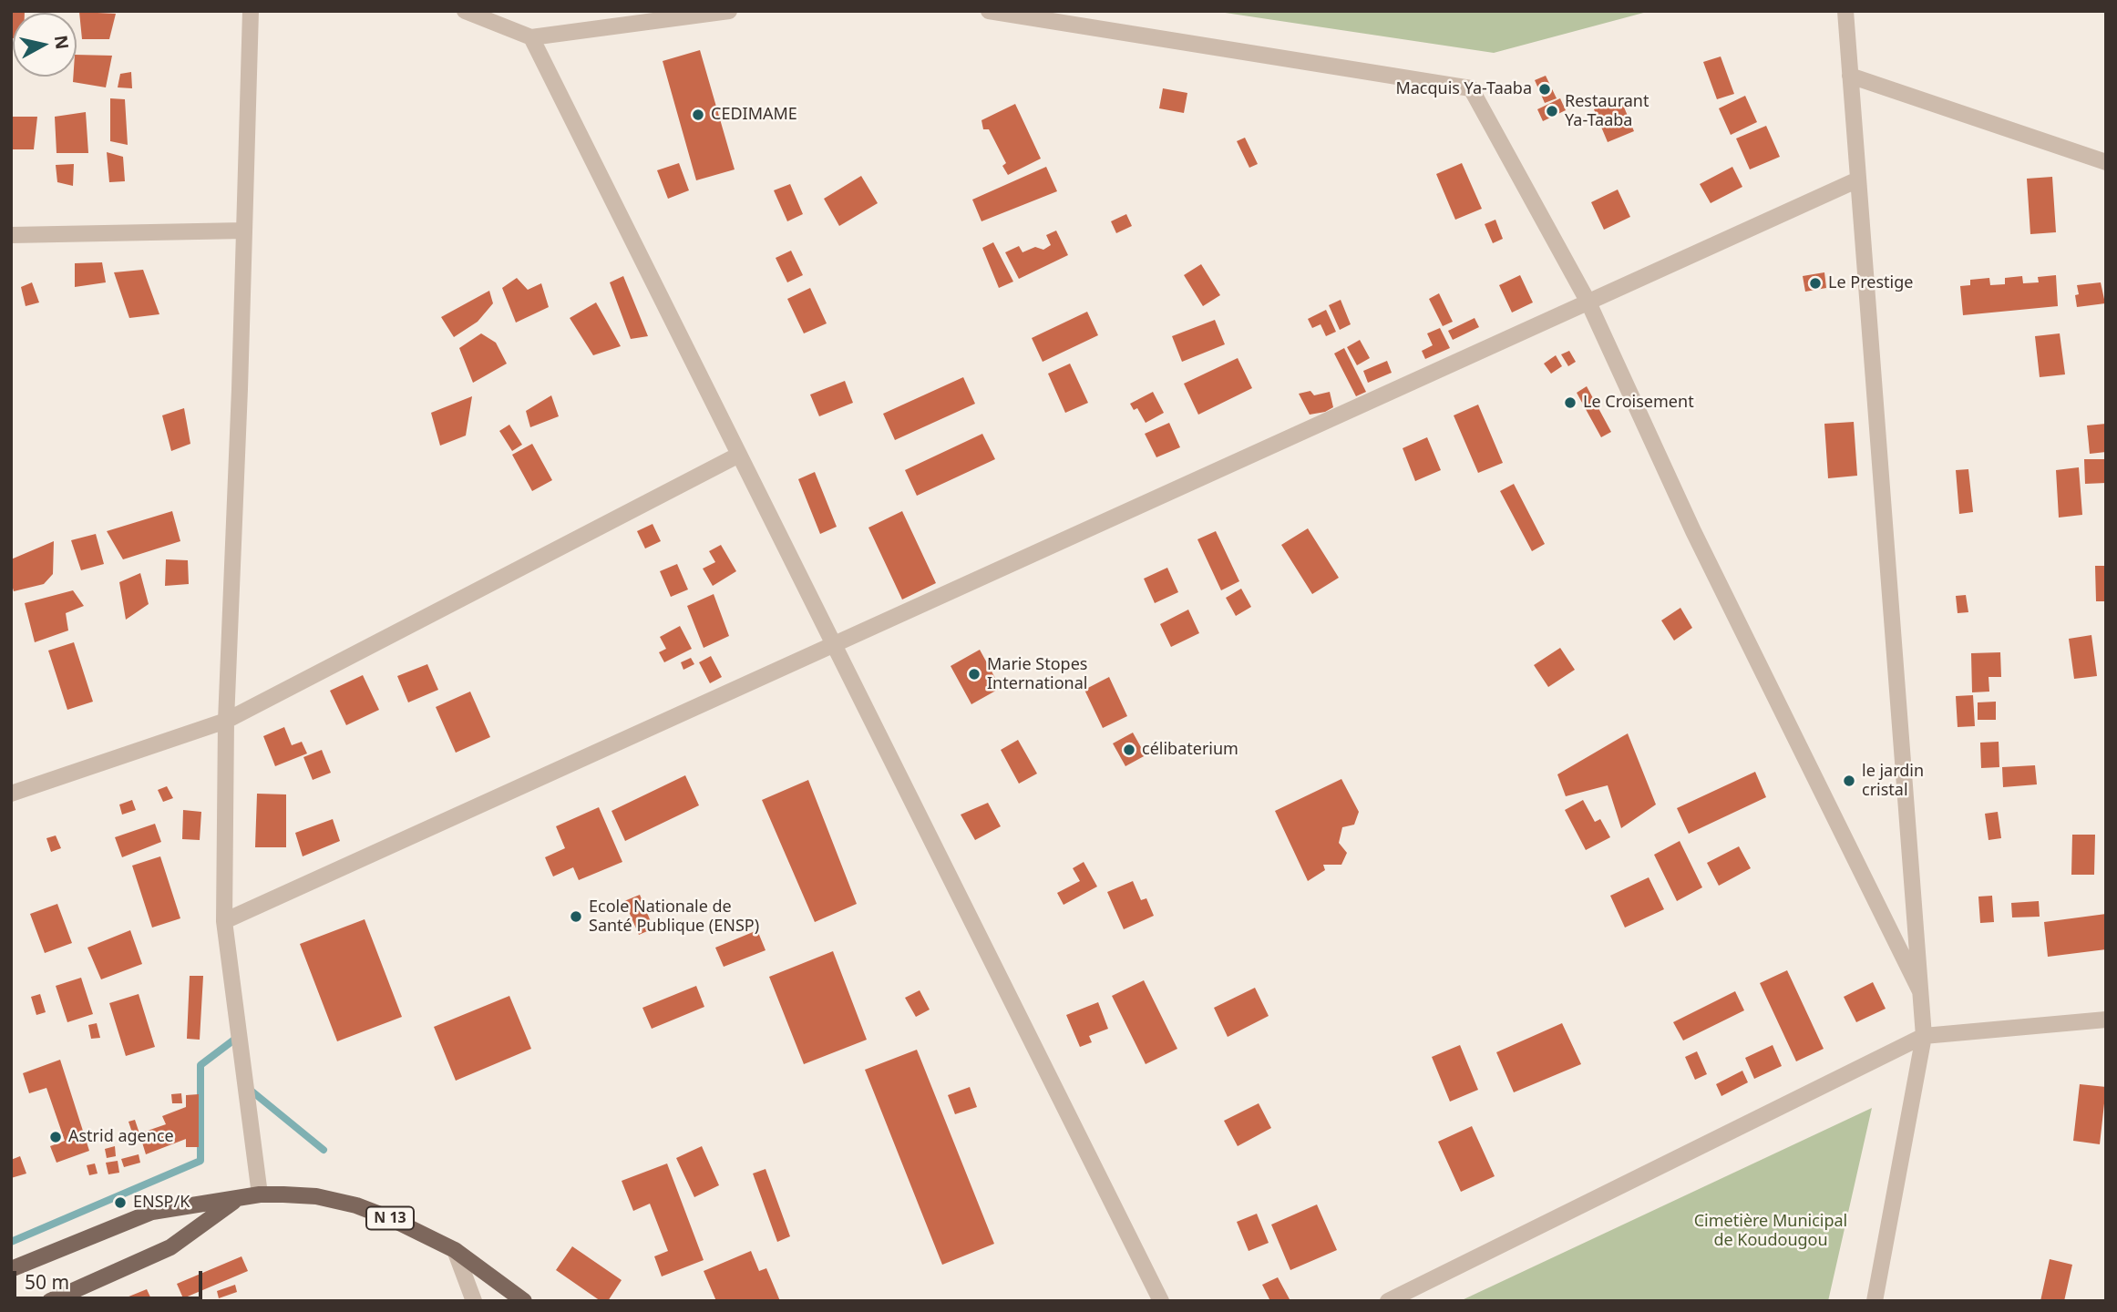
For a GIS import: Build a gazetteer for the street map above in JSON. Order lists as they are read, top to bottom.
{
  "streets": {
    "main road": ["N 13"]
  },
  "parks": ["Cimetière Municipal de Koudougou"],
  "places": [
    "Macquis Ya-Taaba",
    "Restaurant Ya-Taaba",
    "CEDIMAME",
    "Le Prestige",
    "Le Croisement",
    "Marie Stopes International",
    "célibaterium",
    "le jardin cristal",
    "Ecole Nationale de Santé Publique (ENSP)",
    "Astrid agence",
    "ENSP/K"
  ],
  "scale_bar": "50 m",
  "north": "right"
}
